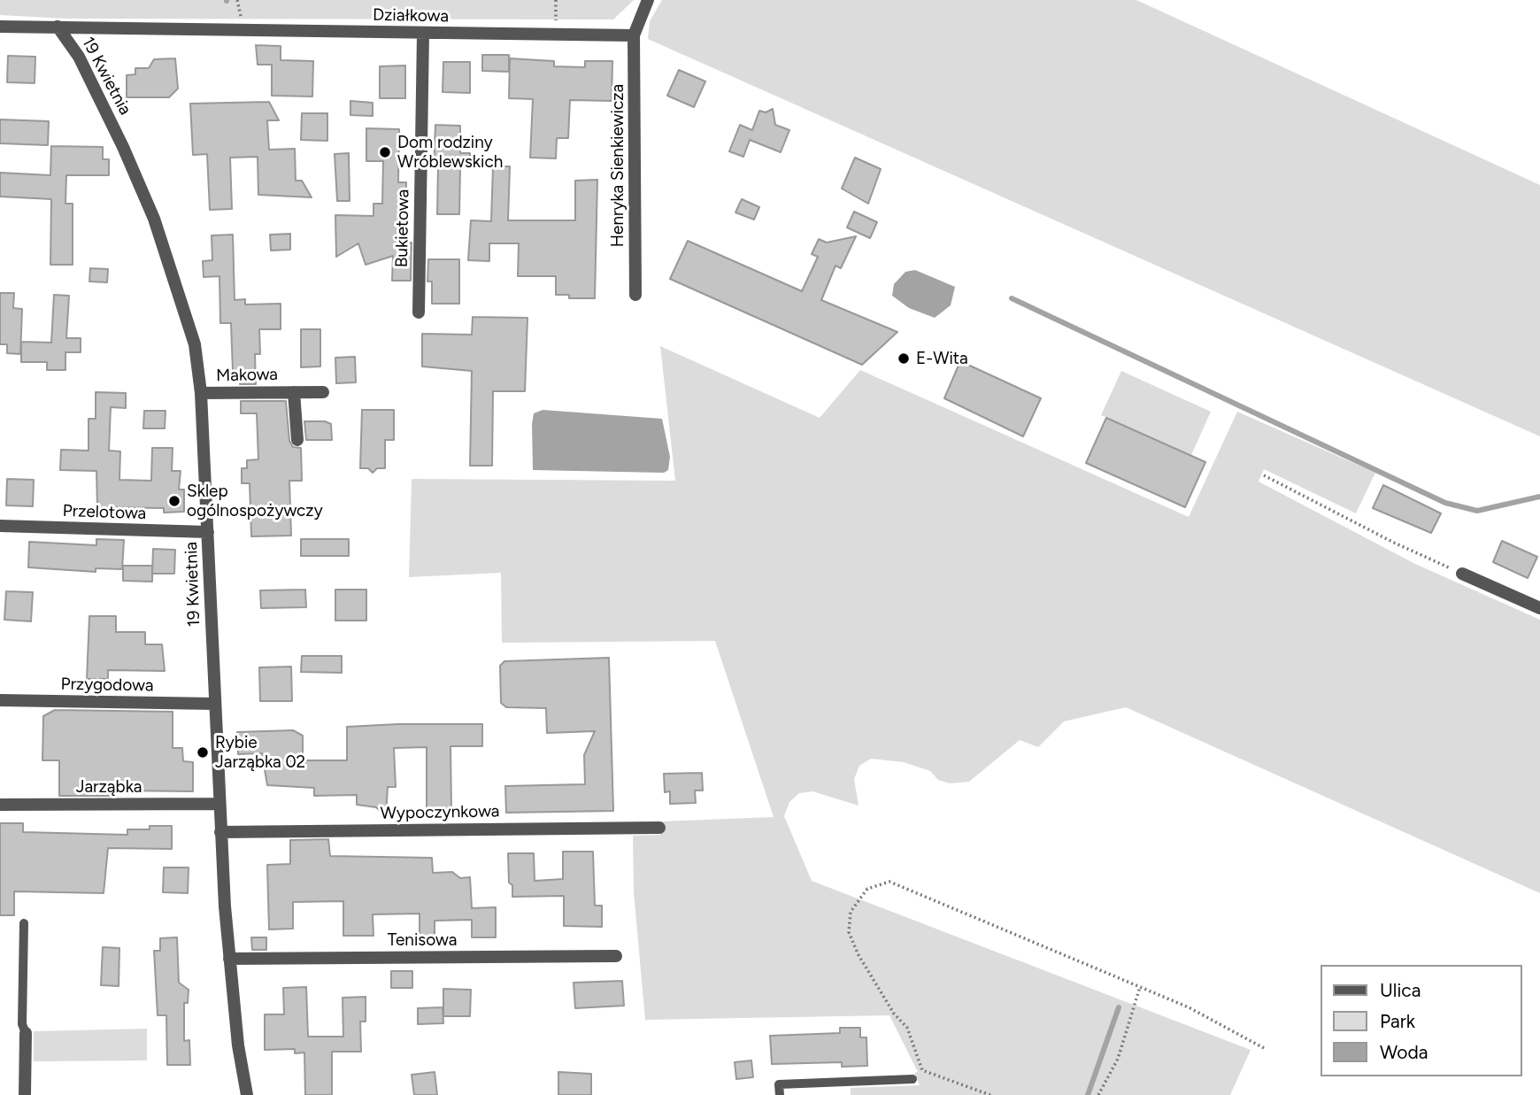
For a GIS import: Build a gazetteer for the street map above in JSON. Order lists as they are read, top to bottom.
{
  "streets": {
    "street": [
      "Działkowa",
      "19 Kwietnia",
      "Henryka Sienkiewicza",
      "Bukietowa",
      "Makowa",
      "Przelotowa",
      "Przygodowa",
      "Jarząbka",
      "Wypoczynkowa",
      "Tenisowa"
    ]
  },
  "crossings": [
    ["Działkowa", "19 Kwietnia"],
    ["Działkowa", "Henryka Sienkiewicza"],
    ["Działkowa", "Bukietowa"],
    ["19 Kwietnia", "Makowa"],
    ["19 Kwietnia", "Przelotowa"],
    ["19 Kwietnia", "Przygodowa"],
    ["19 Kwietnia", "Jarząbka"],
    ["19 Kwietnia", "Wypoczynkowa"],
    ["19 Kwietnia", "Tenisowa"]
  ],
  "places": [
    "Dom rodziny Wróblewskich",
    "E-Wita",
    "Sklep ogólnospożywczy",
    "Rybie Jarząbka 02"
  ],
  "legend": ["Ulica", "Park", "Woda"]
}
